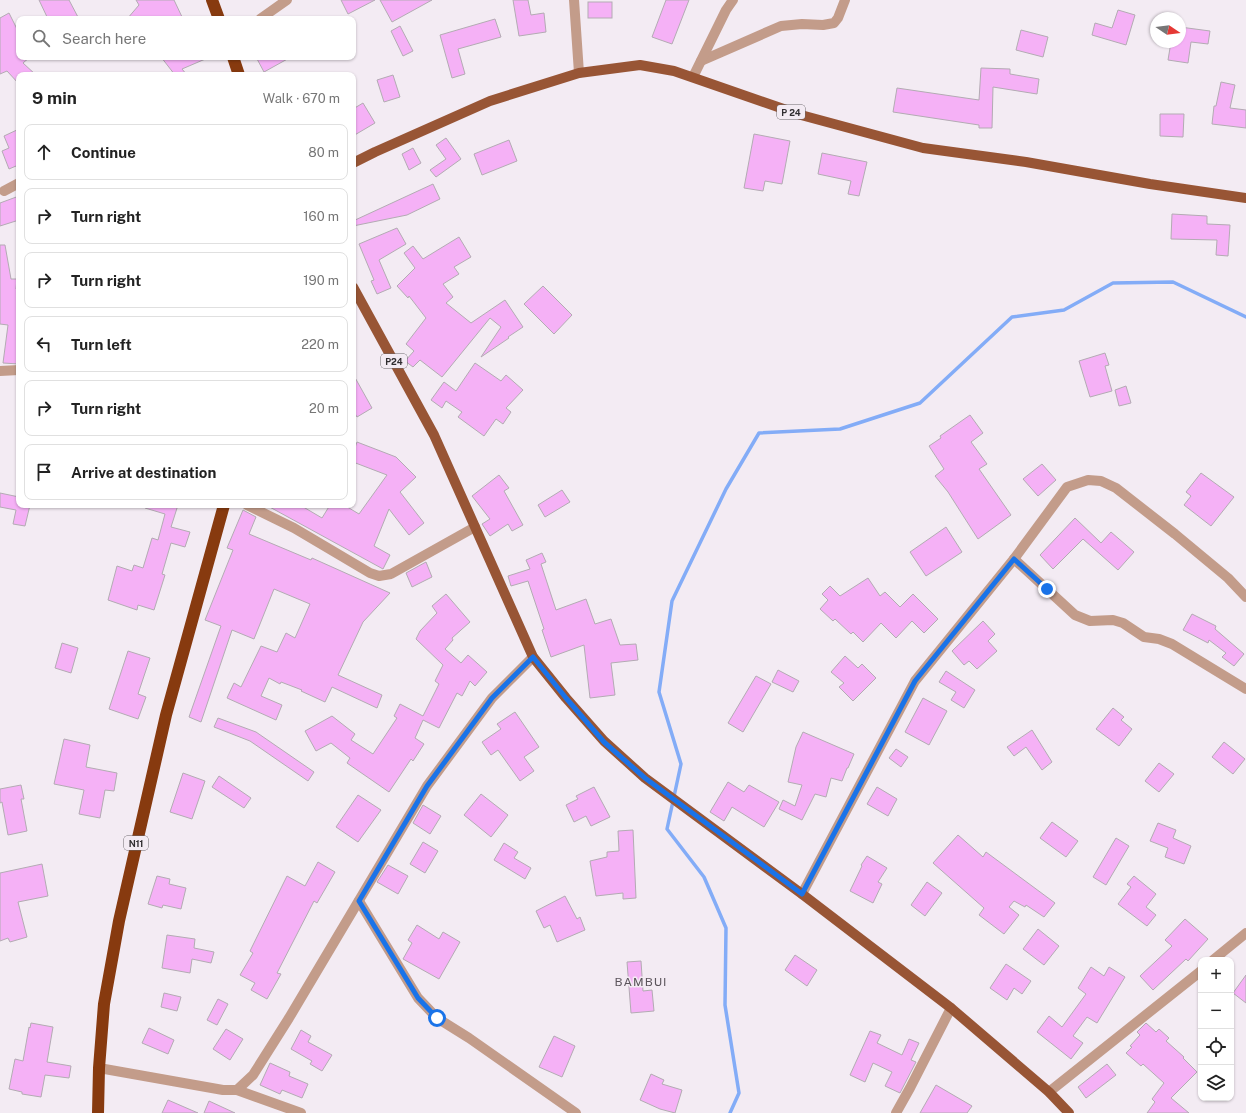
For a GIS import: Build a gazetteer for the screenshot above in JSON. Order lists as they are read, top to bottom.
{
  "streets": {
    "highway": ["N11"],
    "main road": ["P 24", "P24"]
  },
  "districts": ["BAMBUI"],
  "north": "right",
  "page": {
    "search": "Search here",
    "heading": ["9 min", "Walk · 670 m"],
    "list": [
      ["Continue", "80 m"],
      ["Turn right", "160 m"],
      ["Turn right", "190 m"],
      ["Turn left", "220 m"],
      ["Turn right", "20 m"],
      "Arrive at destination"
    ],
    "map_buttons": ["+", "−"]
  }
}
